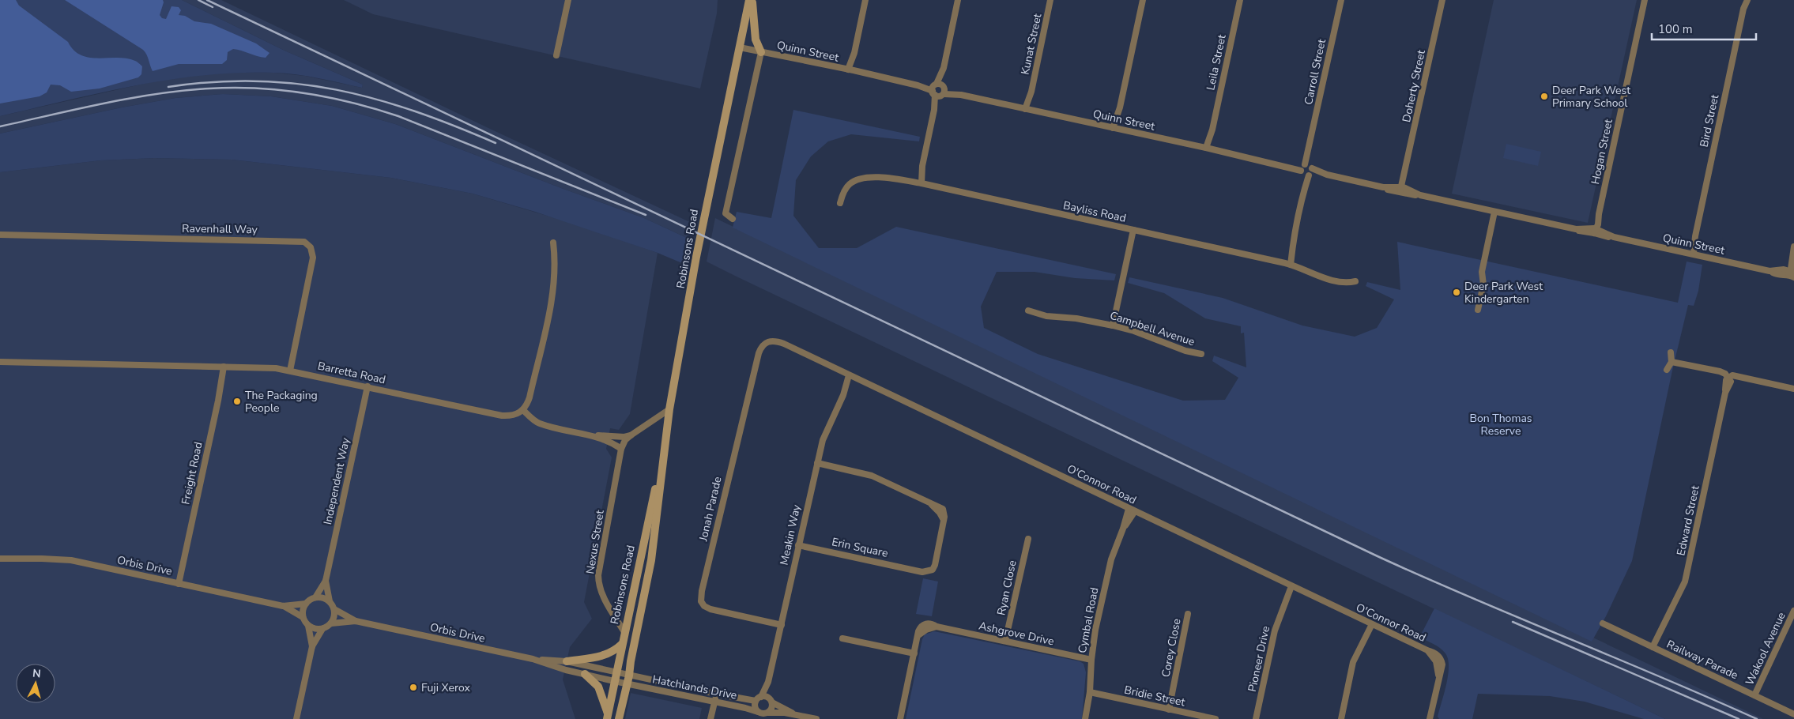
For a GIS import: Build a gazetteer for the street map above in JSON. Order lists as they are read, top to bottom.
{
  "streets": {
    "main road": ["Robinsons Road"],
    "street": [
      "Kunat Street",
      "Quinn Street",
      "Leila Street",
      "Carroll Street",
      "Doherty Street",
      "Bird Street",
      "Hogan Street",
      "Bayliss Road",
      "Ravenhall Way",
      "Campbell Avenue",
      "Barretta Road",
      "Freight Road",
      "Independent Way",
      "O'Connor Road",
      "Jonah Parade",
      "Edward Street",
      "Meakin Way",
      "Nexus Street",
      "Erin Square",
      "Orbis Drive",
      "Ryan Close",
      "Cymbal Road",
      "Ashgrove Drive",
      "Corey Close",
      "Wakool Avenue",
      "Pioneer Drive",
      "Railway Parade",
      "Hatchlands Drive",
      "Bridie Street"
    ]
  },
  "crossings": [
    ["Kunat Street", "Quinn Street"],
    ["Quinn Street", "Leila Street"],
    ["Quinn Street", "Carroll Street"],
    ["Quinn Street", "Doherty Street"],
    ["Quinn Street", "Bird Street"],
    ["Quinn Street", "Hogan Street"],
    ["Quinn Street", "Robinsons Road"],
    ["Carroll Street", "Bayliss Road"],
    ["Ravenhall Way", "Barretta Road"],
    ["Robinsons Road", "Nexus Street"],
    ["Robinsons Road", "Orbis Drive"],
    ["Robinsons Road", "Hatchlands Drive"],
    ["Barretta Road", "Freight Road"],
    ["Barretta Road", "Independent Way"],
    ["Freight Road", "Orbis Drive"],
    ["Independent Way", "Orbis Drive"],
    ["O'Connor Road", "Jonah Parade"],
    ["O'Connor Road", "Meakin Way"],
    ["O'Connor Road", "Cymbal Road"],
    ["O'Connor Road", "Pioneer Drive"],
    ["Jonah Parade", "Meakin Way"],
    ["Edward Street", "Railway Parade"],
    ["Meakin Way", "Erin Square"],
    ["Meakin Way", "Hatchlands Drive"],
    ["Orbis Drive", "Hatchlands Drive"],
    ["Ryan Close", "Ashgrove Drive"],
    ["Cymbal Road", "Ashgrove Drive"],
    ["Cymbal Road", "Bridie Street"],
    ["Corey Close", "Bridie Street"],
    ["Wakool Avenue", "Railway Parade"]
  ],
  "parks": ["Bon Thomas Reserve"],
  "places": [
    "Deer Park West Primary School",
    "Deer Park West Kindergarten",
    "The Packaging People",
    "Fuji Xerox"
  ],
  "scale_bar": "100 m",
  "north": "top"
}
